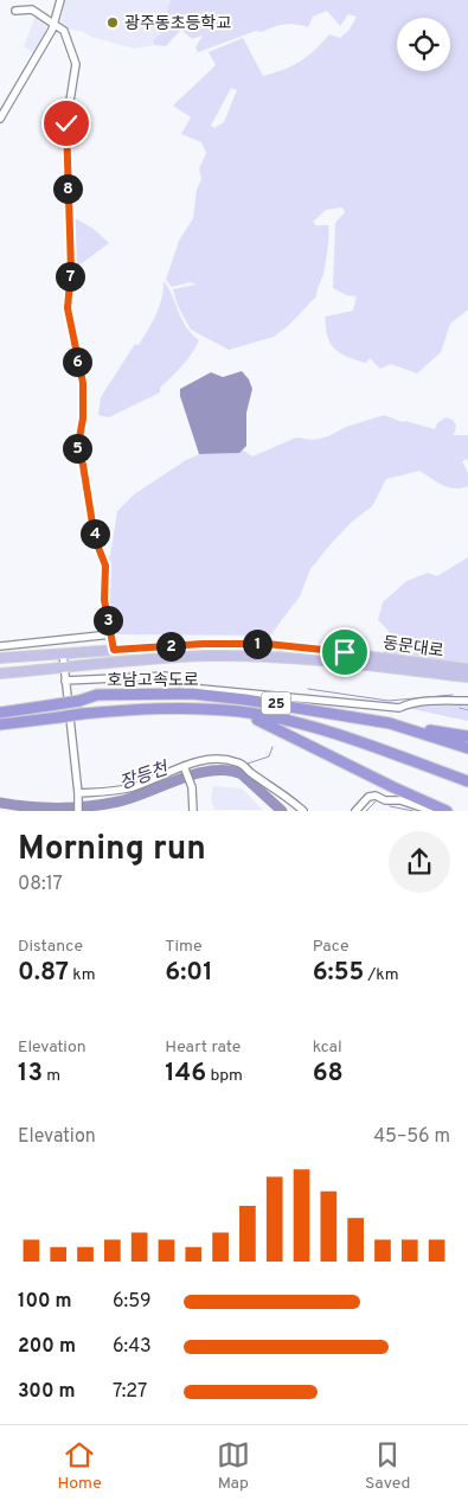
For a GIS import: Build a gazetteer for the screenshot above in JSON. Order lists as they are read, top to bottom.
{
  "streets": {
    "highway": ["호남고속도로", "25"],
    "main road": ["동문대로"]
  },
  "water": ["장등천"],
  "places": ["광주동초등학교"],
  "page": {
    "pins": [
      "8",
      "7",
      "6",
      "5",
      "4",
      "3",
      "1",
      "2"
    ],
    "heading": ["Morning run", "08:17"],
    "stats": [
      ["Distance", "0.87 km"],
      ["Time", "6:01"],
      ["Pace", "6:55 /km"],
      ["Elevation", "13 m"],
      ["Heart rate", "146 bpm"],
      ["kcal", "68"]
    ],
    "chart": ["Elevation", "45–56 m"],
    "list": [
      {
        "name": "100 m",
        "note": "6:59"
      },
      {
        "name": "200 m",
        "note": "6:43"
      },
      {
        "name": "300 m",
        "note": "7:27"
      }
    ],
    "tabs": ["Home", "Map", "Saved"]
  }
}
